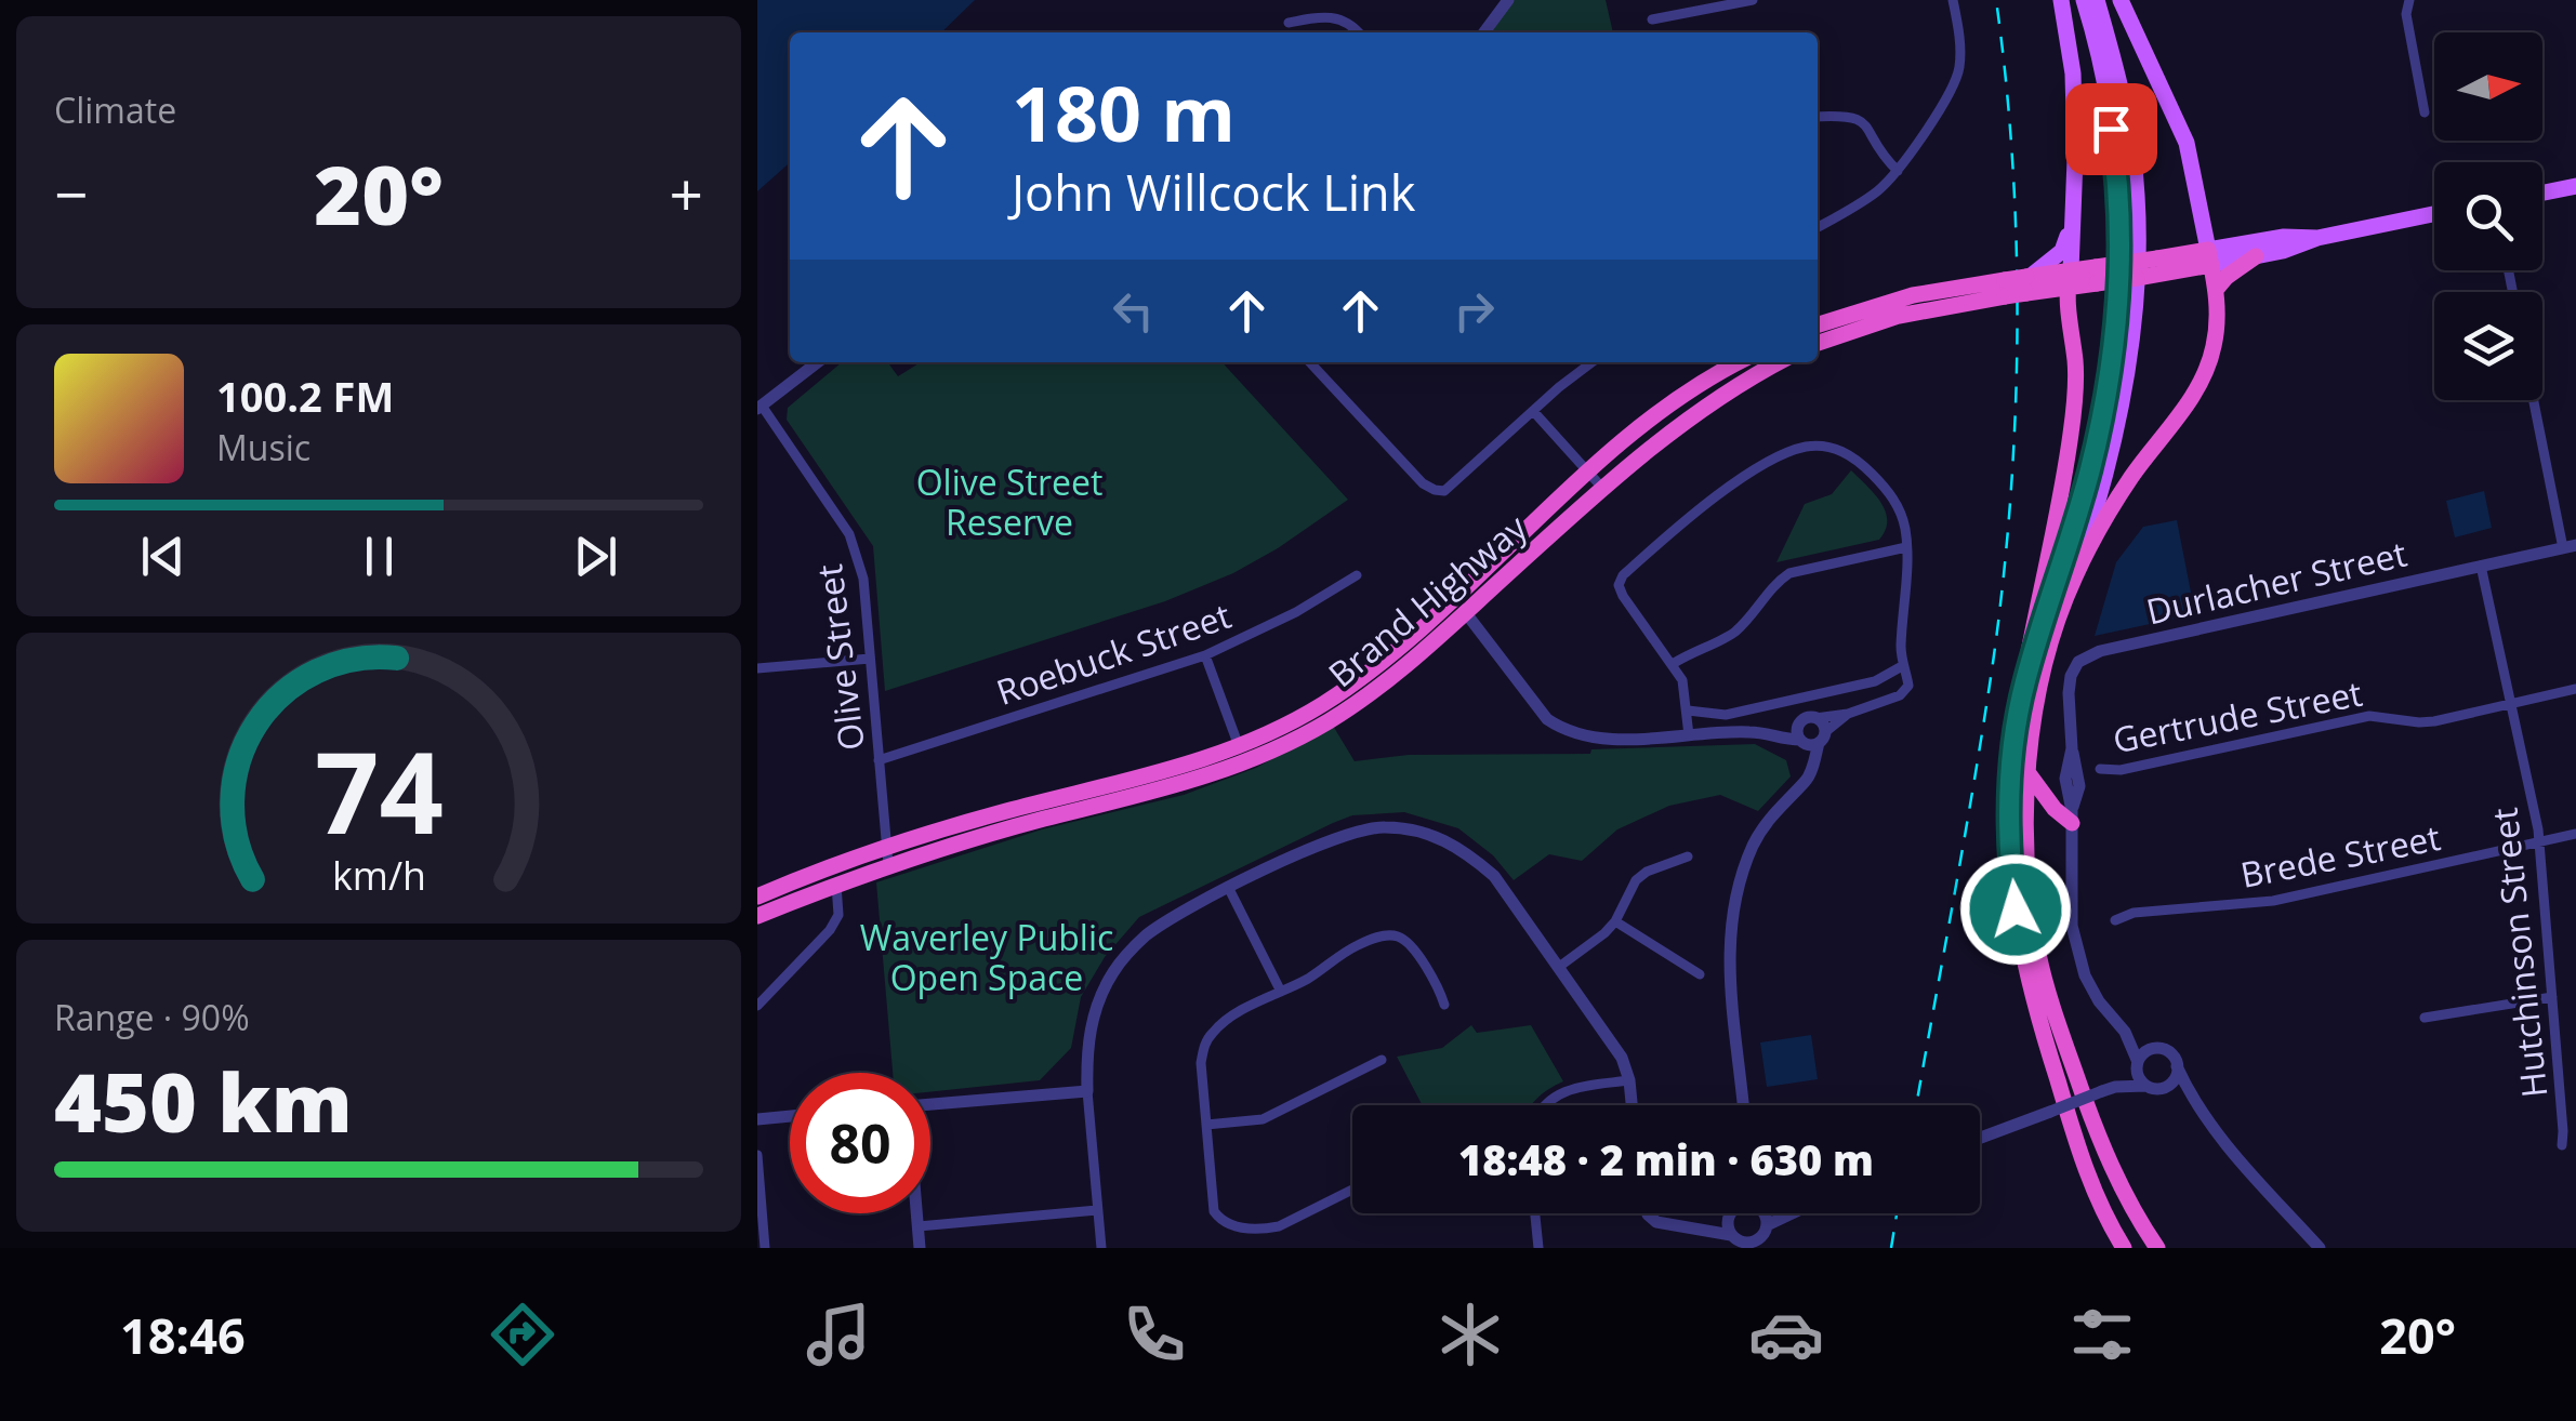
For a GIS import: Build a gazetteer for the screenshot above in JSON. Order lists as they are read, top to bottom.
{
  "streets": {
    "highway": ["Brand Highway"],
    "street": [
      "Durlacher Street",
      "Roebuck Street",
      "Olive Street",
      "Gertrude Street",
      "Brede Street",
      "Hutchinson Street"
    ]
  },
  "crossings": [
    ["Durlacher Street", "Hutchinson Street"],
    ["Brand Highway", "Olive Street"],
    ["Roebuck Street", "Olive Street"],
    ["Gertrude Street", "Hutchinson Street"],
    ["Brede Street", "Hutchinson Street"]
  ],
  "parks": ["Olive Street Reserve", "Waverley Public Open Space"],
  "north": "right",
  "page": {
    "tile": [
      "Climate",
      ["Range · 90%", "450 km"]
    ],
    "turn": ["180 m", "John Willcock Link"],
    "heat": ["−", "20°", "+"],
    "song": ["100.2 FM", "Music"],
    "limit": "80",
    "trip": "18:48 · 2 min · 630 m",
    "tabs": ["18:46", "20°"],
    "gauge": ["74", "km/h"]
  }
}
